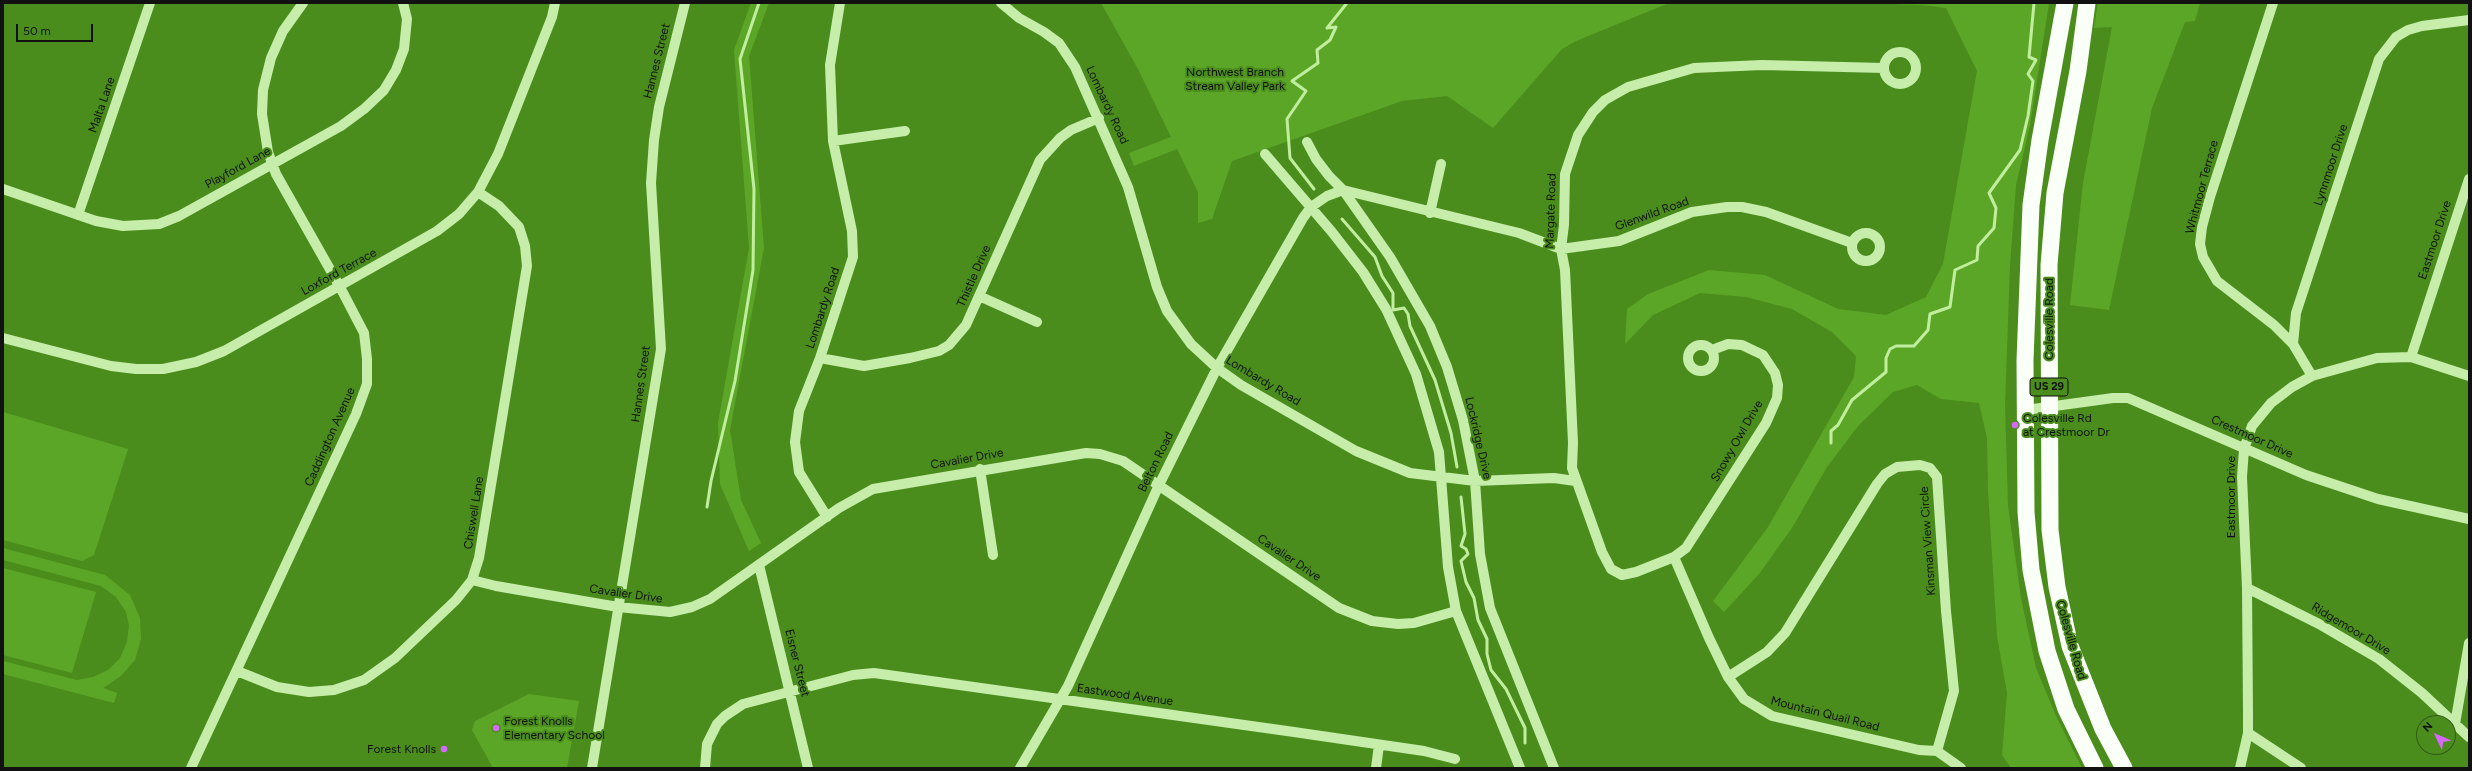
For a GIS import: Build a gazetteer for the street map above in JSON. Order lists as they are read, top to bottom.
{
  "streets": {
    "highway": ["Colesville Road", "US 29"],
    "street": [
      "Hannes Street",
      "Malta Lane",
      "Lombardy Road",
      "Lynnmoor Drive",
      "Playford Lane",
      "Whitmoor Terrace",
      "Margate Road",
      "Glenwild Road",
      "Eastmoor Drive",
      "Loxford Terrace",
      "Thistle Drive",
      "Caddington Avenue",
      "Crestmoor Drive",
      "Lockridge Drive",
      "Snowy Owl Drive",
      "Cavalier Drive",
      "Belton Road",
      "Chiswell Lane",
      "Kinsman View Circle",
      "Ridgemoor Drive",
      "Eisner Street",
      "Eastwood Avenue",
      "Mountain Quail Road"
    ]
  },
  "crossings": [
    ["Hannes Street", "Cavalier Drive"],
    ["Malta Lane", "Playford Lane"],
    ["Lombardy Road", "Margate Road"],
    ["Lombardy Road", "Thistle Drive"],
    ["Lombardy Road", "Lockridge Drive"],
    ["Lombardy Road", "Cavalier Drive"],
    ["Lombardy Road", "Belton Road"],
    ["Lynnmoor Drive", "Whitmoor Terrace"],
    ["Playford Lane", "Caddington Avenue"],
    ["Margate Road", "Glenwild Road"],
    ["Margate Road", "Snowy Owl Drive"],
    ["Margate Road", "Mountain Quail Road"],
    ["Glenwild Road", "Lockridge Drive"],
    ["Glenwild Road", "Belton Road"],
    ["Eastmoor Drive", "Crestmoor Drive"],
    ["Eastmoor Drive", "Ridgemoor Drive"],
    ["Loxford Terrace", "Caddington Avenue"],
    ["Loxford Terrace", "Chiswell Lane"],
    ["Colesville Road", "Crestmoor Drive"],
    ["Caddington Avenue", "Chiswell Lane"],
    ["Lockridge Drive", "Belton Road"],
    ["Snowy Owl Drive", "Mountain Quail Road"],
    ["Cavalier Drive", "Belton Road"],
    ["Cavalier Drive", "Chiswell Lane"],
    ["Cavalier Drive", "Eisner Street"],
    ["Belton Road", "Eastwood Avenue"],
    ["Kinsman View Circle", "Mountain Quail Road"],
    ["Eisner Street", "Eastwood Avenue"]
  ],
  "parks": ["Northwest Branch Stream Valley Park"],
  "places": ["Colesville Rd at Crestmoor Dr", "Forest Knolls Elementary School", "Forest Knolls"],
  "scale_bar": "50 m",
  "north": "top left"
}
